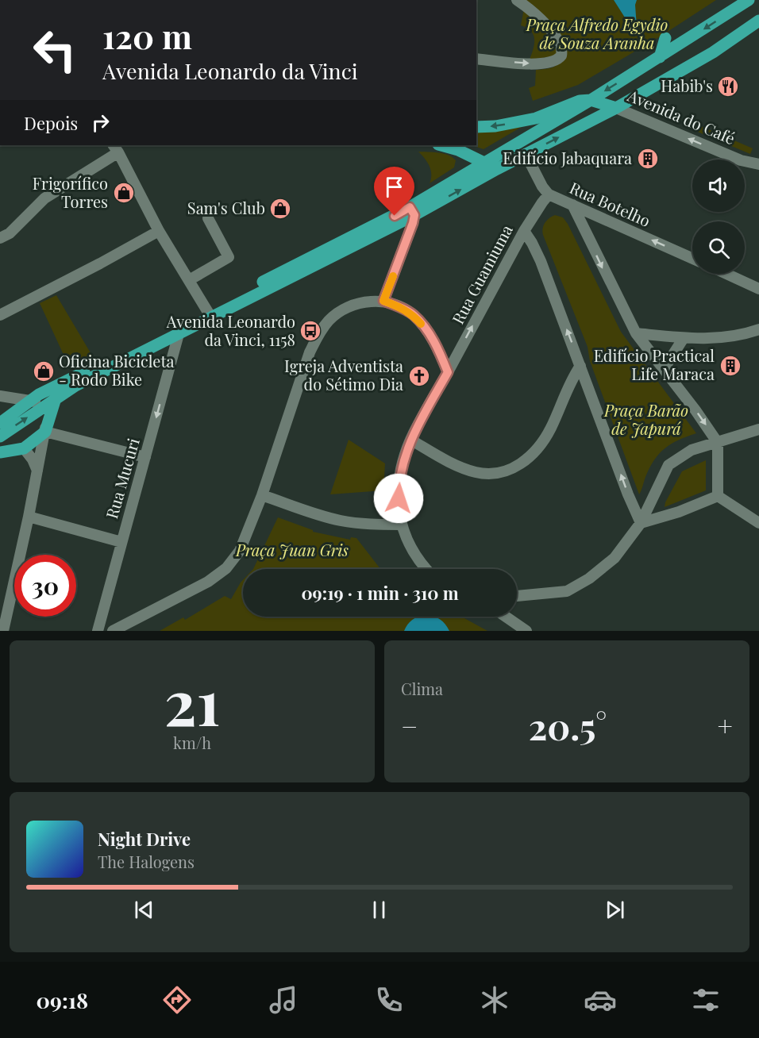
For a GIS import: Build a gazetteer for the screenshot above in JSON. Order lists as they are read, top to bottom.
{
  "streets": {
    "main road": ["Avenida do Café"],
    "street": ["Rua Botelho", "Rua Guamiuma", "Rua Mucuri"]
  },
  "crossings": [
    ["Rua Botelho", "Rua Guamiuma"]
  ],
  "one_way": ["Avenida do Café", "Rua Botelho", "Rua Mucuri"],
  "parks": ["Praça Alfredo Egydio de Souza Aranha", "Praça Barão de Japurá", "Praça Juan Gris"],
  "places": {
    "restaurant": ["Habib's"],
    "building": ["Edifício Jabaquara", "Edifício Practical Life Maraca"],
    "shop": ["Frigorífico Torres", "Sam's Club", "Oficina Bicicleta - Rodo Bike"],
    "bus stop": ["Avenida Leonardo da Vinci, 1158"],
    "church": ["Igreja Adventista do Sétimo Dia"]
  },
  "page": {
    "turn": ["120 m", "Avenida Leonardo da Vinci"],
    "then": "Depois",
    "limit": "30",
    "trip": "09:19 · 1 min · 310 m",
    "tile": [
      ["21", "km/h"],
      "Clima"
    ],
    "heat": ["−", "20.5°", "+"],
    "song": ["Night Drive", "The Halogens"],
    "tabs": "09:18"
  }
}
